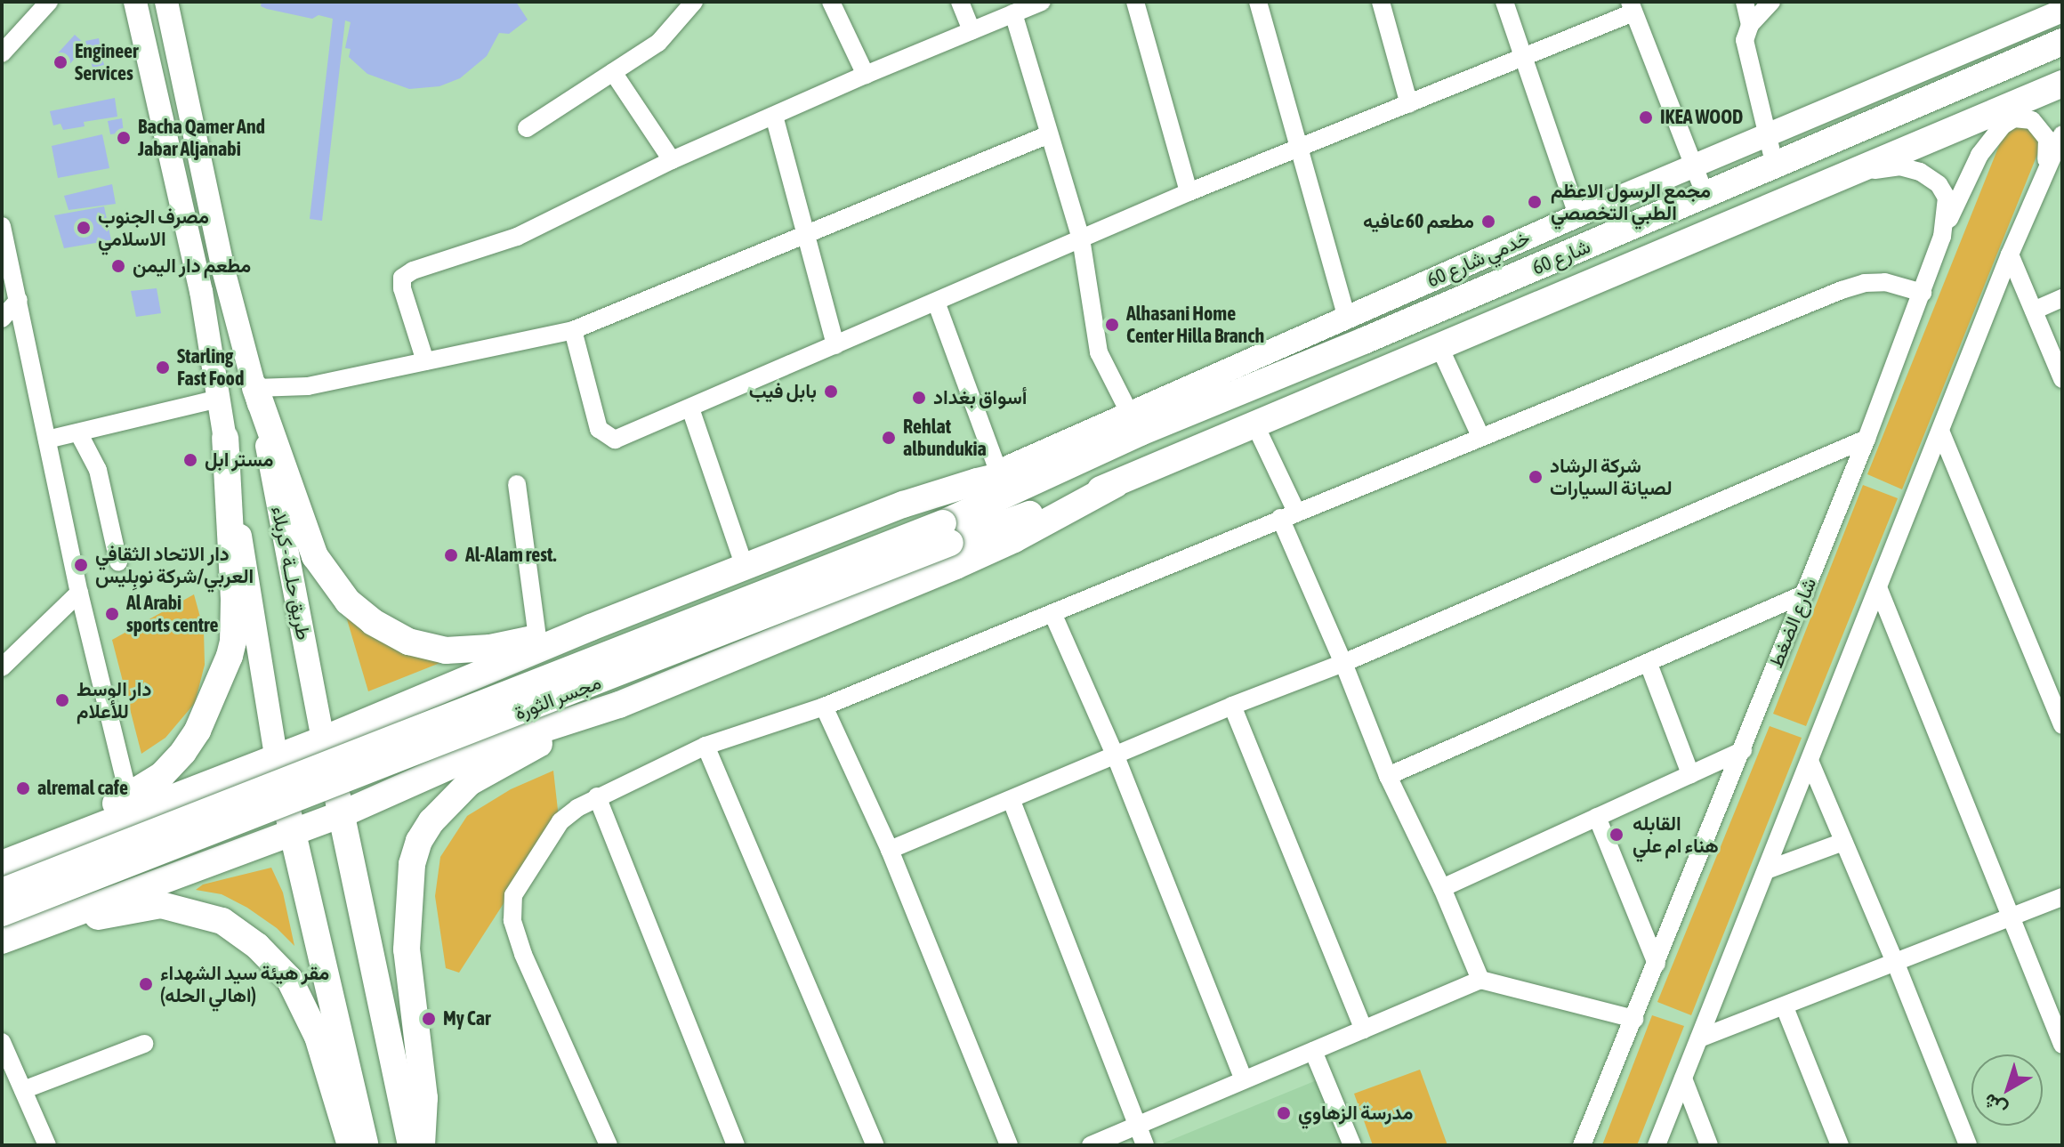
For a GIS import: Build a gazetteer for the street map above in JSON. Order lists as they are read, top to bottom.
{
  "streets": {
    "highway": ["شارع 60", "طريق حلــة - كربلاء", "مجسر الثورة"],
    "main road": ["خدمي شارع 60"],
    "street": ["شارع الضغط"]
  },
  "crossings": [
    ["شارع 60", "شارع الضغط"],
    ["شارع 60", "مجسر الثورة"]
  ],
  "places": [
    "Engineer Services",
    "IKEA WOOD",
    "Bacha Qamer And Jabar Aljanabi",
    "مجمع الرسول الاعظم الطبي التخصصي",
    "مطعم 60عافيه",
    "مصرف الجنوب الاسلامي",
    "مطعم دار اليمن",
    "Alhasani Home Center Hilla Branch",
    "Starling Fast Food",
    "بابل فيب",
    "أسواق بغداد",
    "Rehlat albundukia",
    "مستر ابل",
    "شركة الرشاد لصيانة السيارات",
    "Al-Alam rest.",
    "دار الاتحاد الثقافي العربي/شركة نوبِليس",
    "Al Arabi sports centre",
    "دار الوسط للأعلام",
    "alremal cafe",
    "القابله هناء ام علي",
    "مقر هيئة سيد الشهداء (اهالي الحله)",
    "My Car",
    "مدرسة الزهاوي"
  ],
  "north": "bottom left"
}
